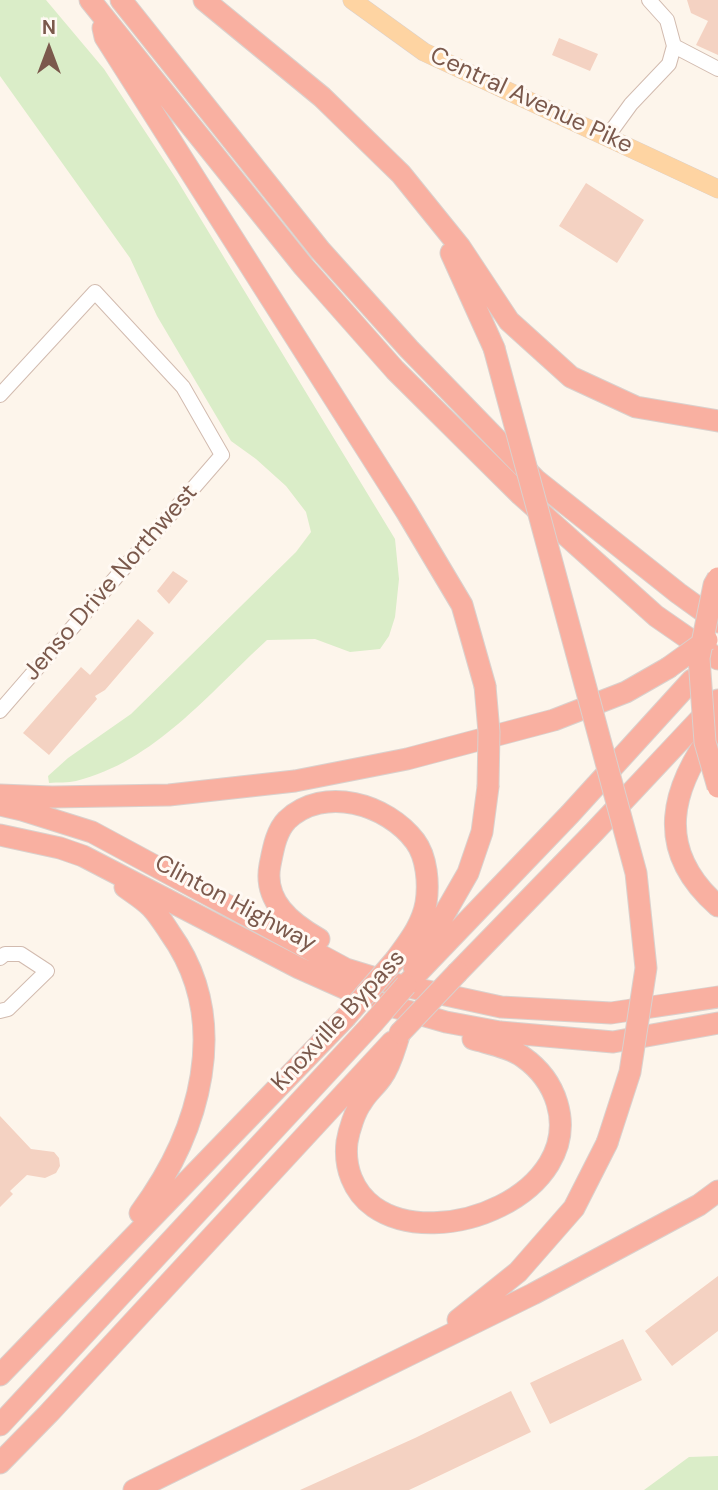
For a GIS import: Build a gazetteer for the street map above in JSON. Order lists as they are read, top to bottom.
{
  "streets": {
    "highway": ["Clinton Highway", "Knoxville Bypass"],
    "main road": ["Central Avenue Pike"],
    "street": ["Jenso Drive Northwest"]
  },
  "north": "top"
}
